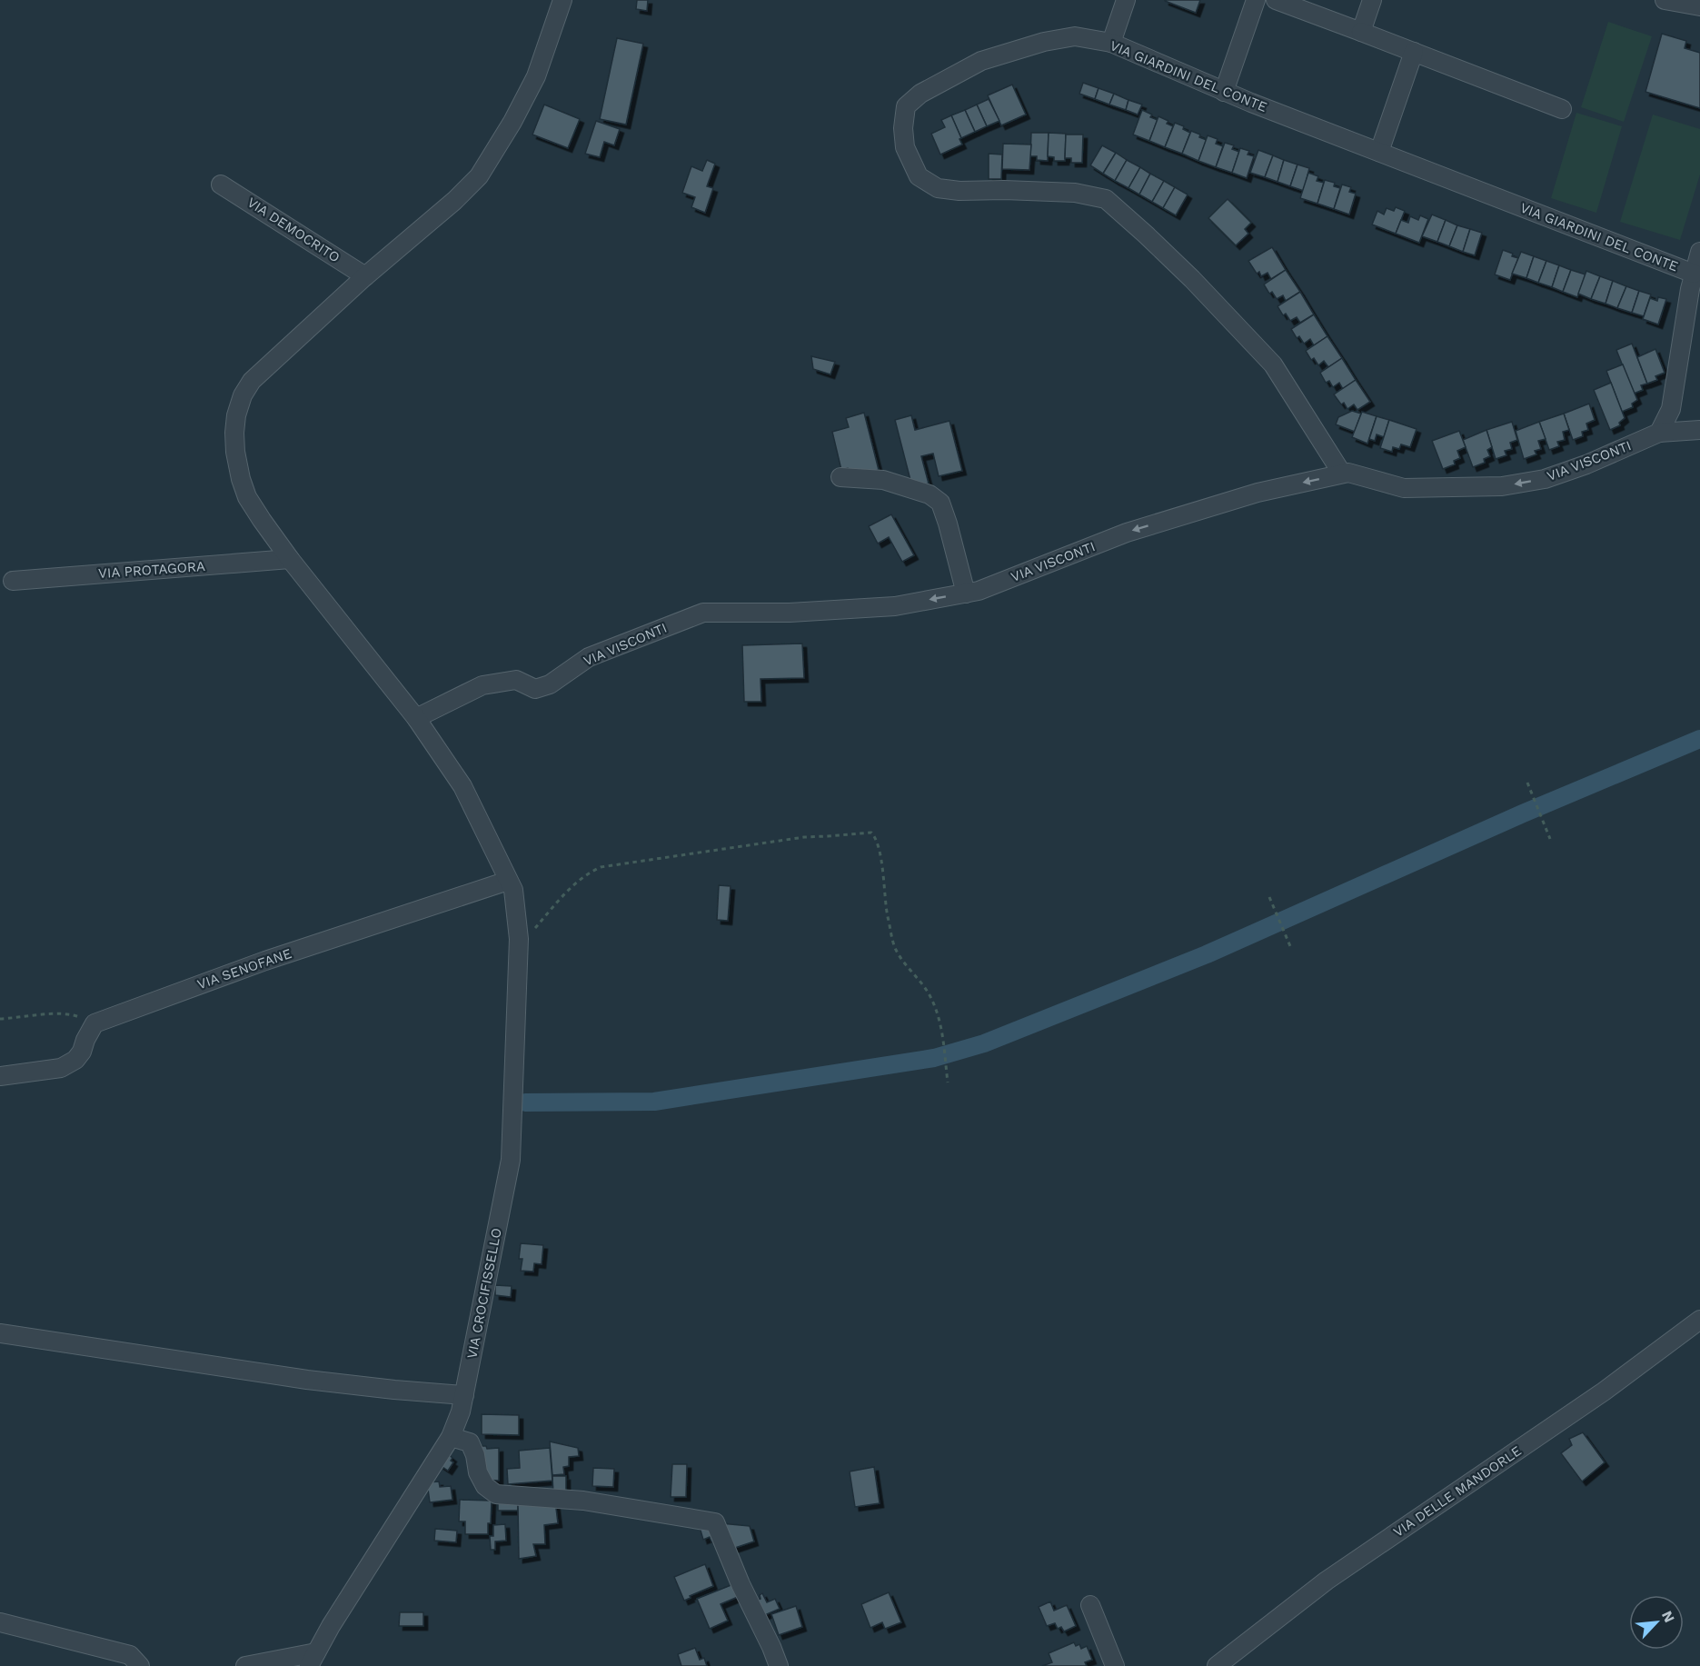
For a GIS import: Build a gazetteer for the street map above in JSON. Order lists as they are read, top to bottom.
{
  "streets": {
    "street": [
      "VIA GIARDINI DEL CONTE",
      "VIA DEMOCRITO",
      "VIA VISCONTI",
      "VIA PROTAGORA",
      "VIA SENOFANE",
      "VIA CROCIFISSELLO",
      "VIA DELLE MANDORLE"
    ]
  },
  "crossings": [
    ["VIA GIARDINI DEL CONTE", "VIA VISCONTI"],
    ["VIA DEMOCRITO", "VIA CROCIFISSELLO"],
    ["VIA VISCONTI", "VIA CROCIFISSELLO"],
    ["VIA PROTAGORA", "VIA CROCIFISSELLO"],
    ["VIA SENOFANE", "VIA CROCIFISSELLO"]
  ],
  "one_way": ["VIA VISCONTI"],
  "north": "top right"
}
